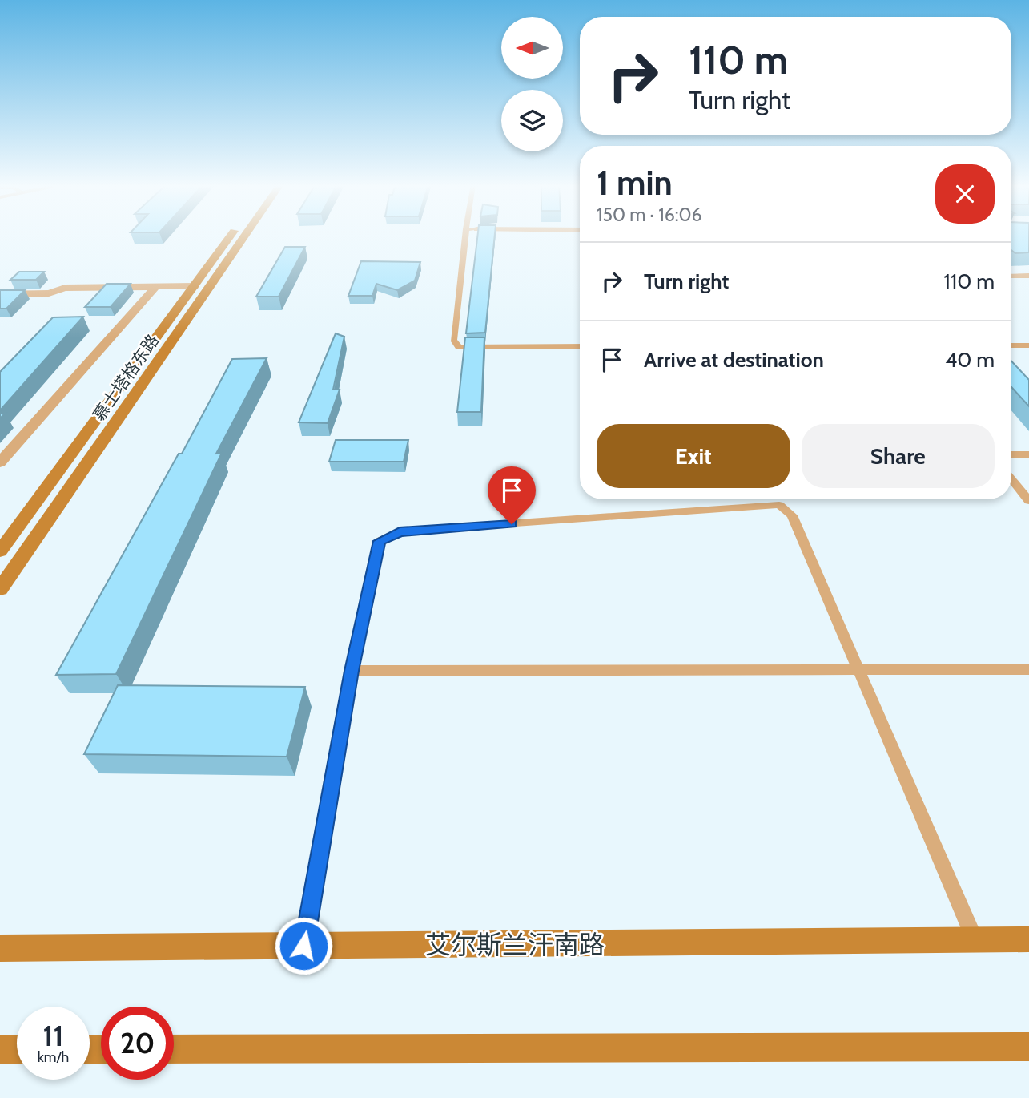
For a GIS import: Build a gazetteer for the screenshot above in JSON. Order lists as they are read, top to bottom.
{
  "streets": {
    "main road": ["慕士塔格东路", "艾尔斯兰汗南路"]
  },
  "north": "left",
  "page": {
    "turn": ["110 m", "Turn right"],
    "heading": ["1 min", "150 m · 16:06"],
    "list": [
      {
        "name": "Turn right",
        "value": "110 m"
      },
      {
        "name": "Arrive at destination",
        "value": "40 m"
      }
    ],
    "buttons": ["Exit", "Share"],
    "speed": "11 km/h",
    "limit": "20"
  }
}
